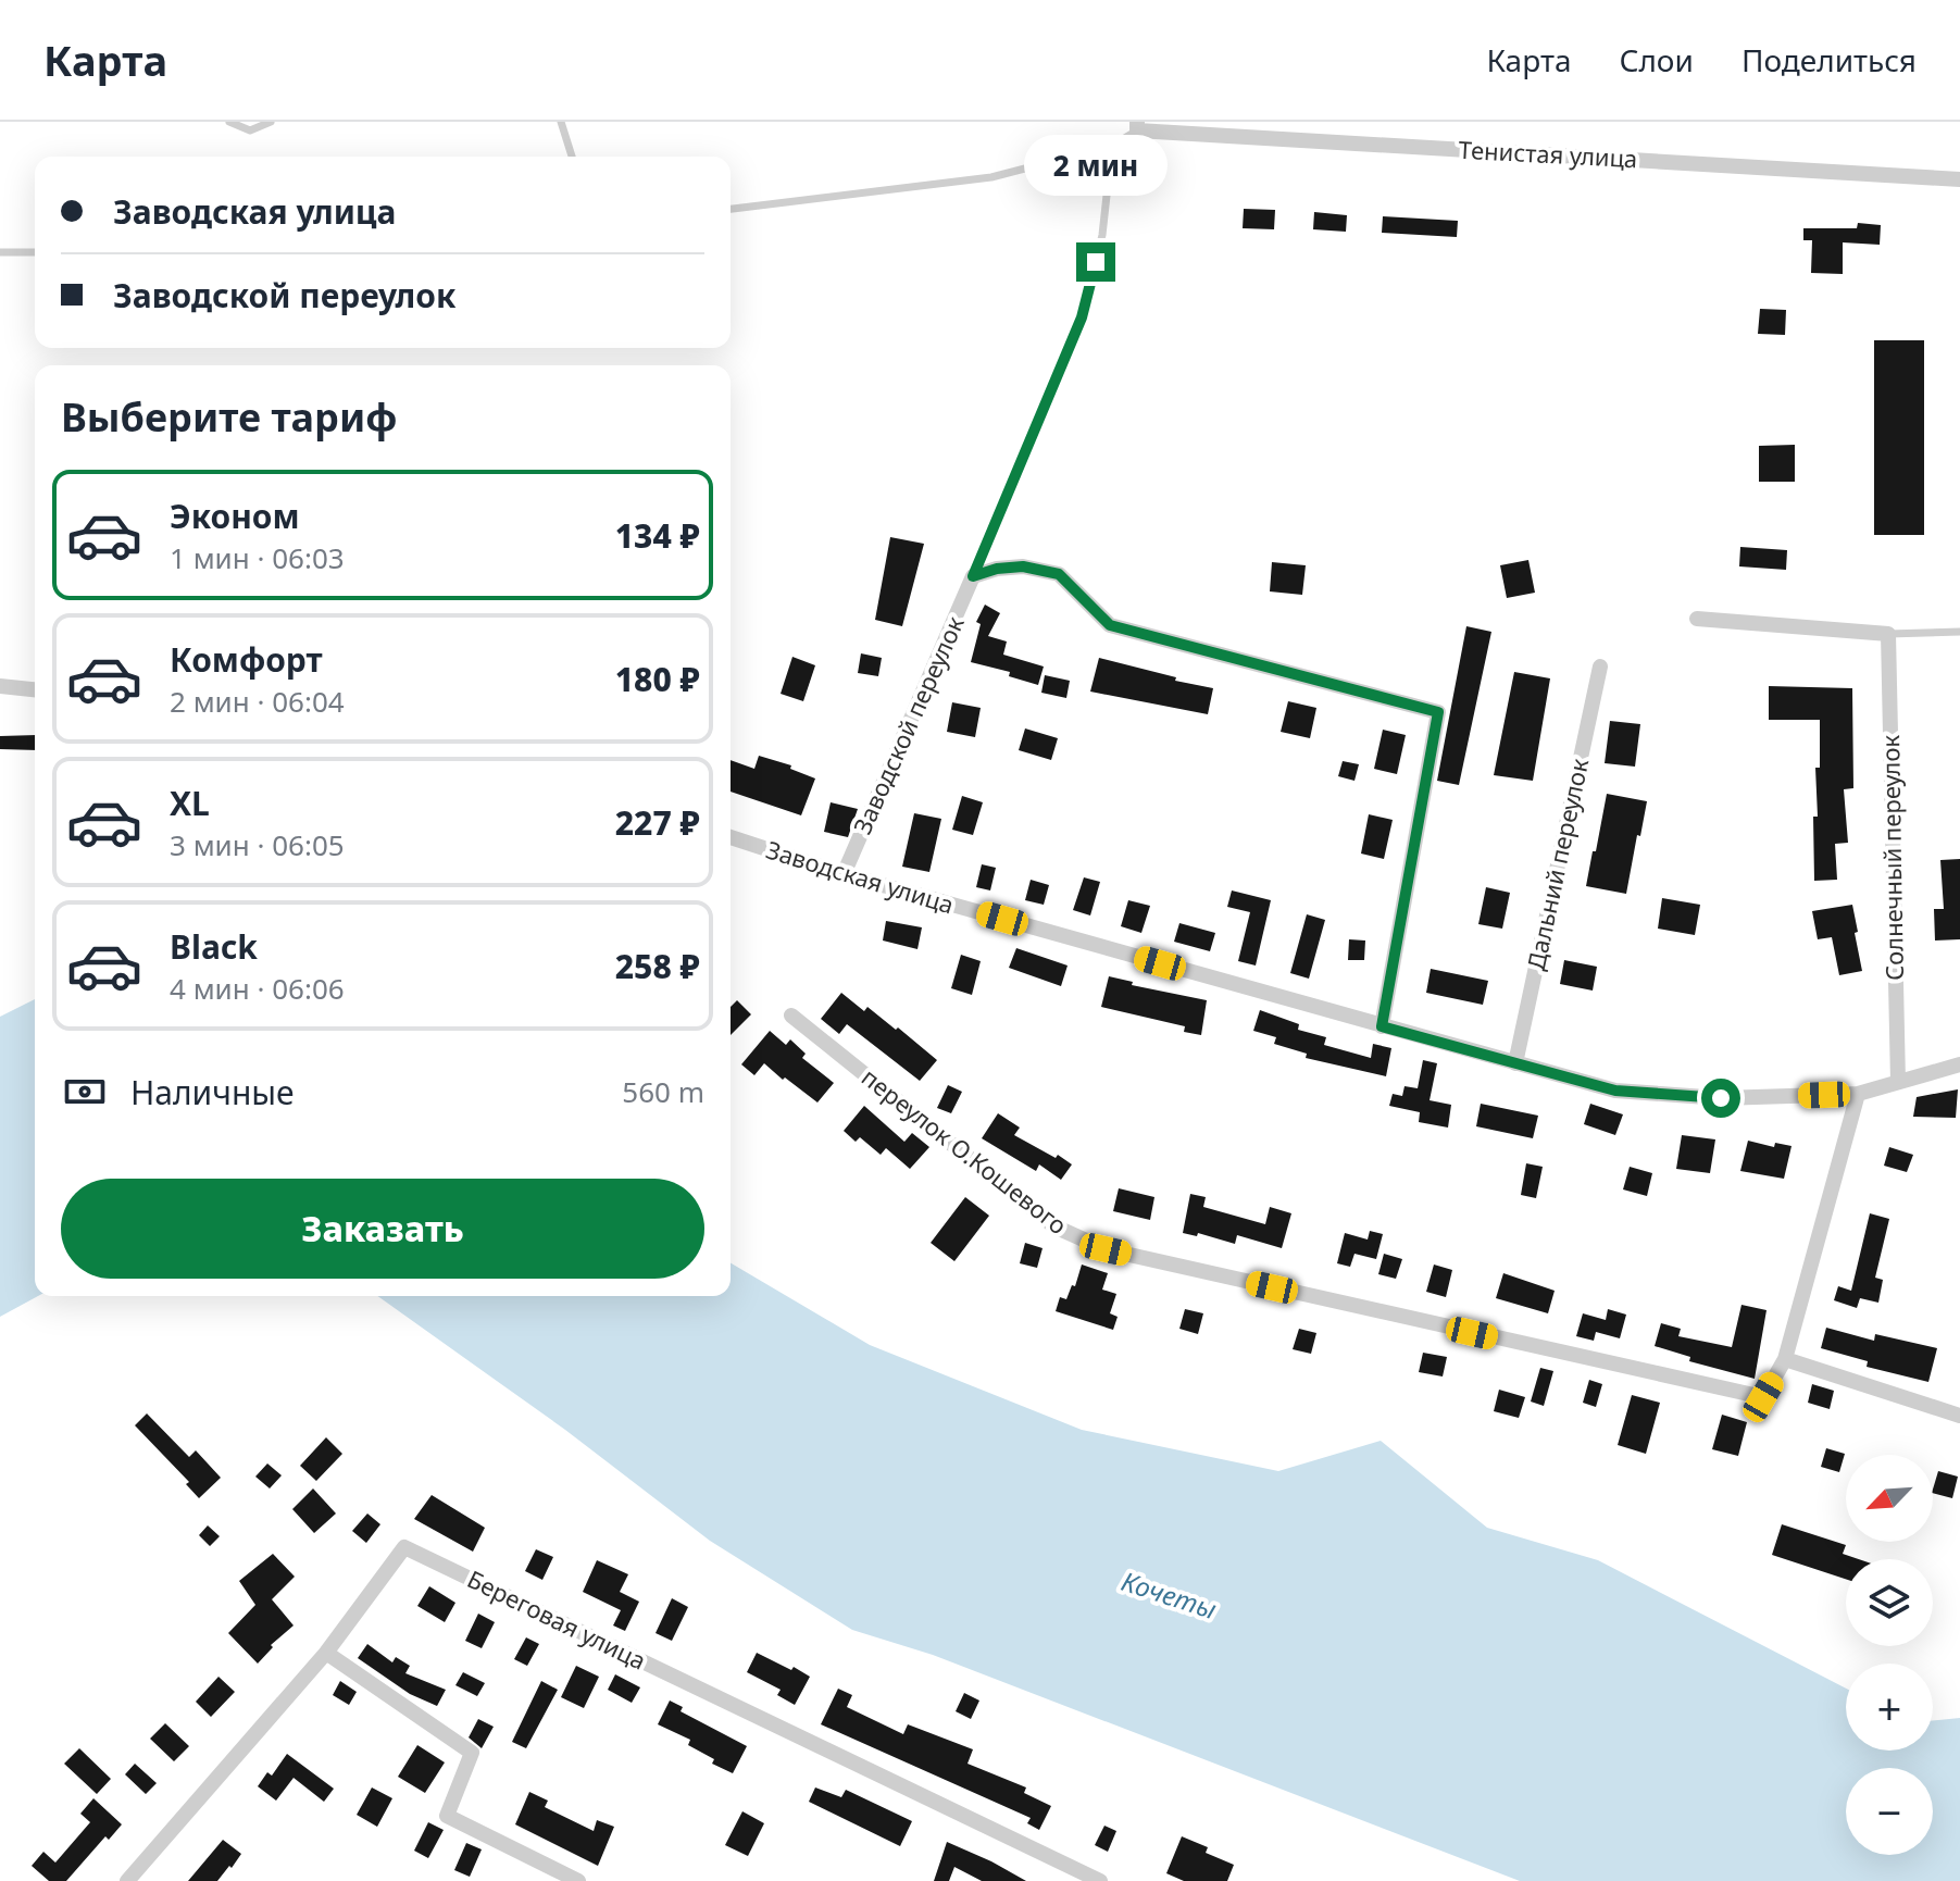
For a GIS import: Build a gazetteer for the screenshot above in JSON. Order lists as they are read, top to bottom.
{
  "streets": {
    "street": [
      "Тенистая улица",
      "Заводской переулок",
      "Солнечный переулок",
      "Дальний переулок",
      "Заводская улица",
      "переулок О.Кошевого",
      "Береговая улица"
    ]
  },
  "crossings": [
    ["Заводской переулок", "Заводская улица"],
    ["Солнечный переулок", "Заводская улица"],
    ["Дальний переулок", "Заводская улица"]
  ],
  "water": ["Кочеты"],
  "north": "bottom left",
  "page": {
    "header": "Карта",
    "nav": ["Карта", "Слои", "Поделиться"],
    "bubble": "2 мин",
    "banner": ["Заводская улица", "Заводской переулок"],
    "heading": "Выберите тариф",
    "list": [
      {
        "name": "Эконом",
        "note": "1 мин · 06:03",
        "value": "134 ₽"
      },
      {
        "name": "Комфорт",
        "note": "2 мин · 06:04",
        "value": "180 ₽"
      },
      {
        "name": "XL",
        "note": "3 мин · 06:05",
        "value": "227 ₽"
      },
      {
        "name": "Black",
        "note": "4 мин · 06:06",
        "value": "258 ₽"
      }
    ],
    "pay": ["Наличные", "560 m"],
    "buttons": "Заказать",
    "map_buttons": ["+", "−"]
  }
}
